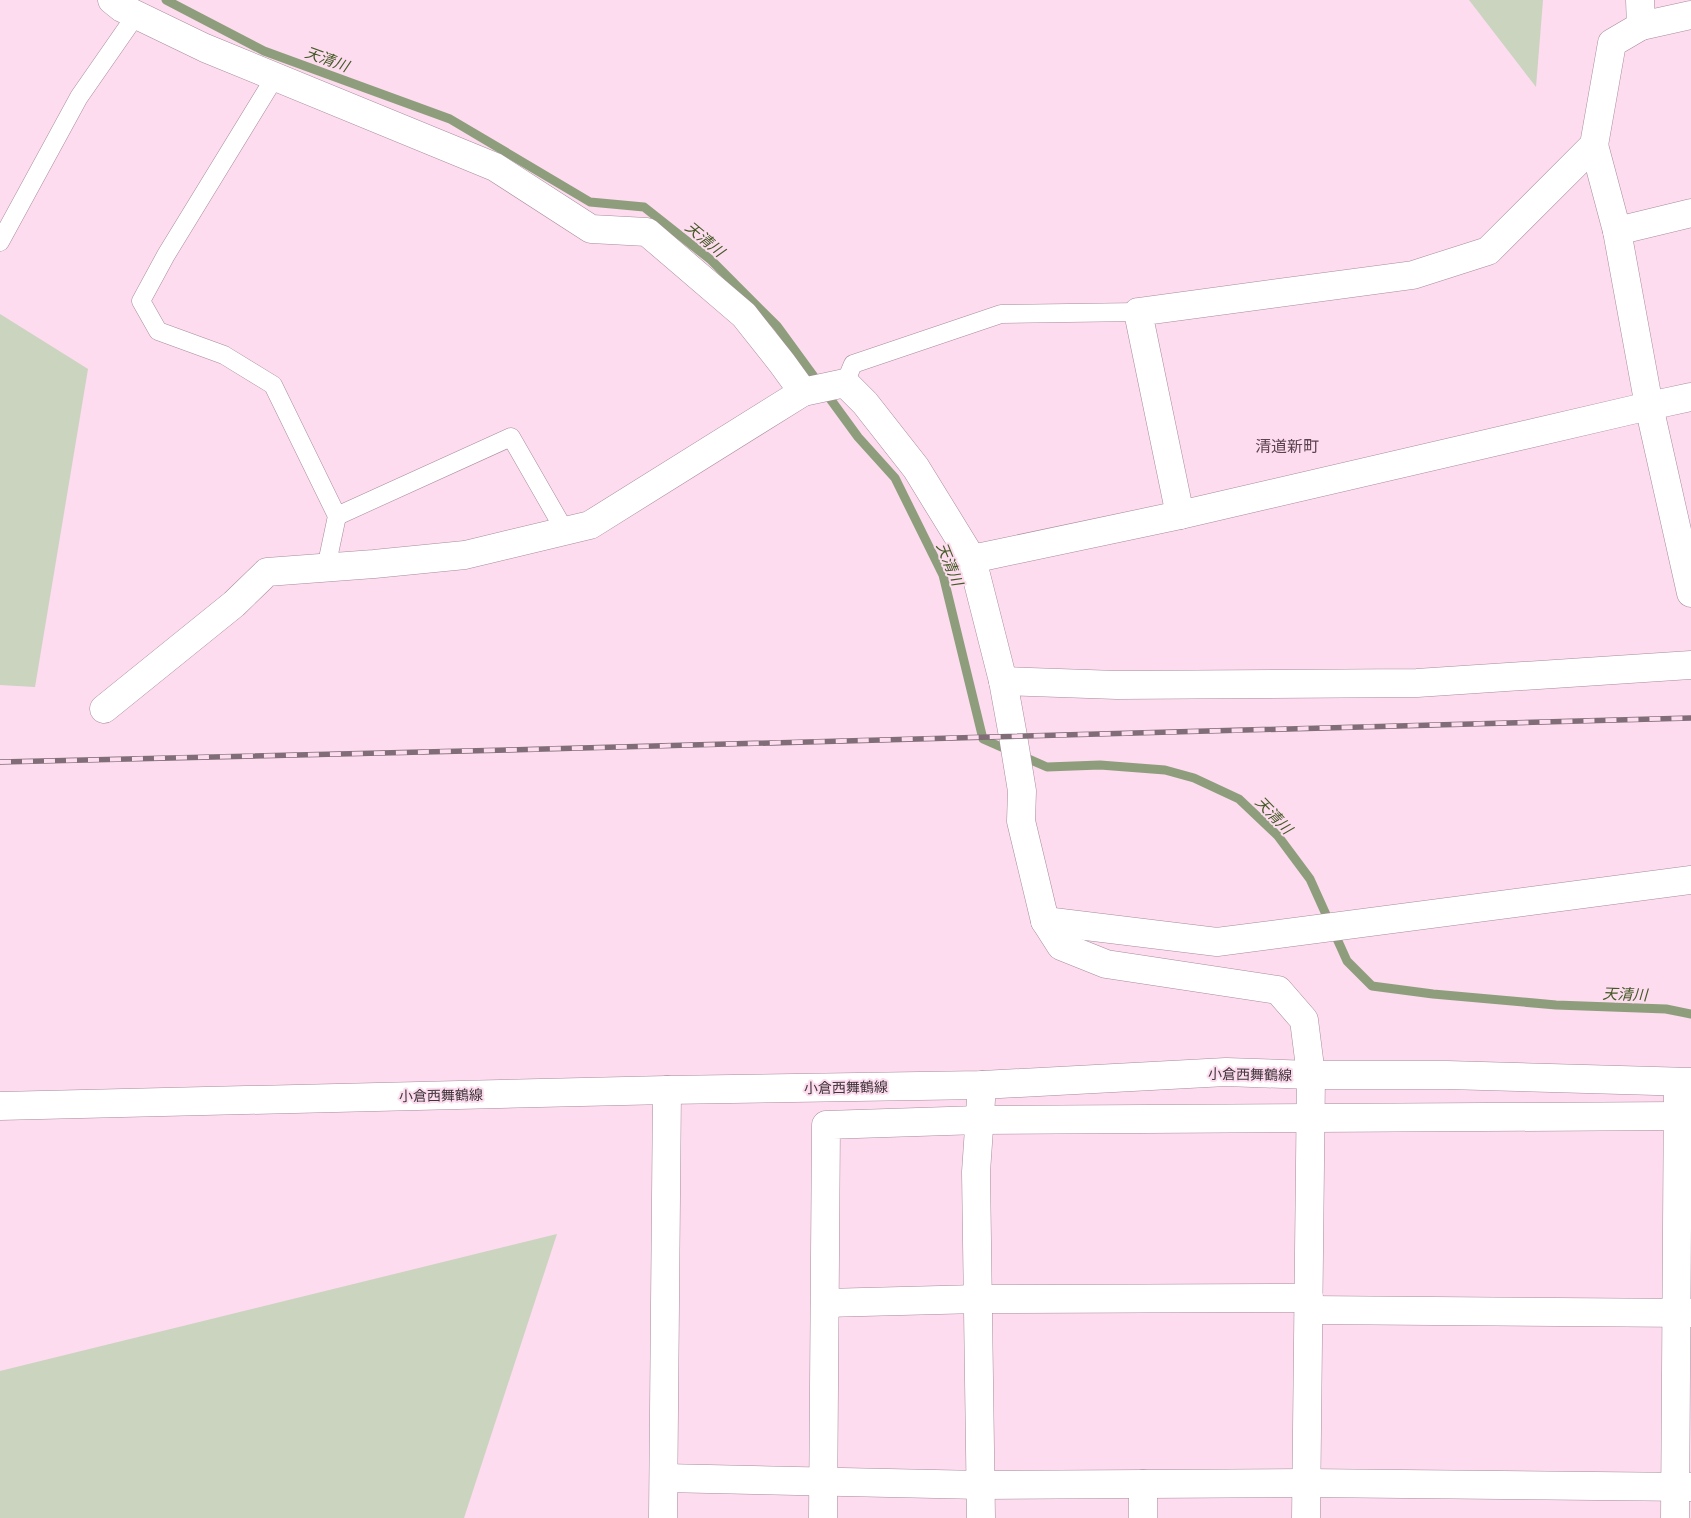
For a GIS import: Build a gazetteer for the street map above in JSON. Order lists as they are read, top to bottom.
{
  "streets": {
    "street": ["小倉西舞鶴線"]
  },
  "districts": ["清道新町"],
  "water": ["天清川"]
}
